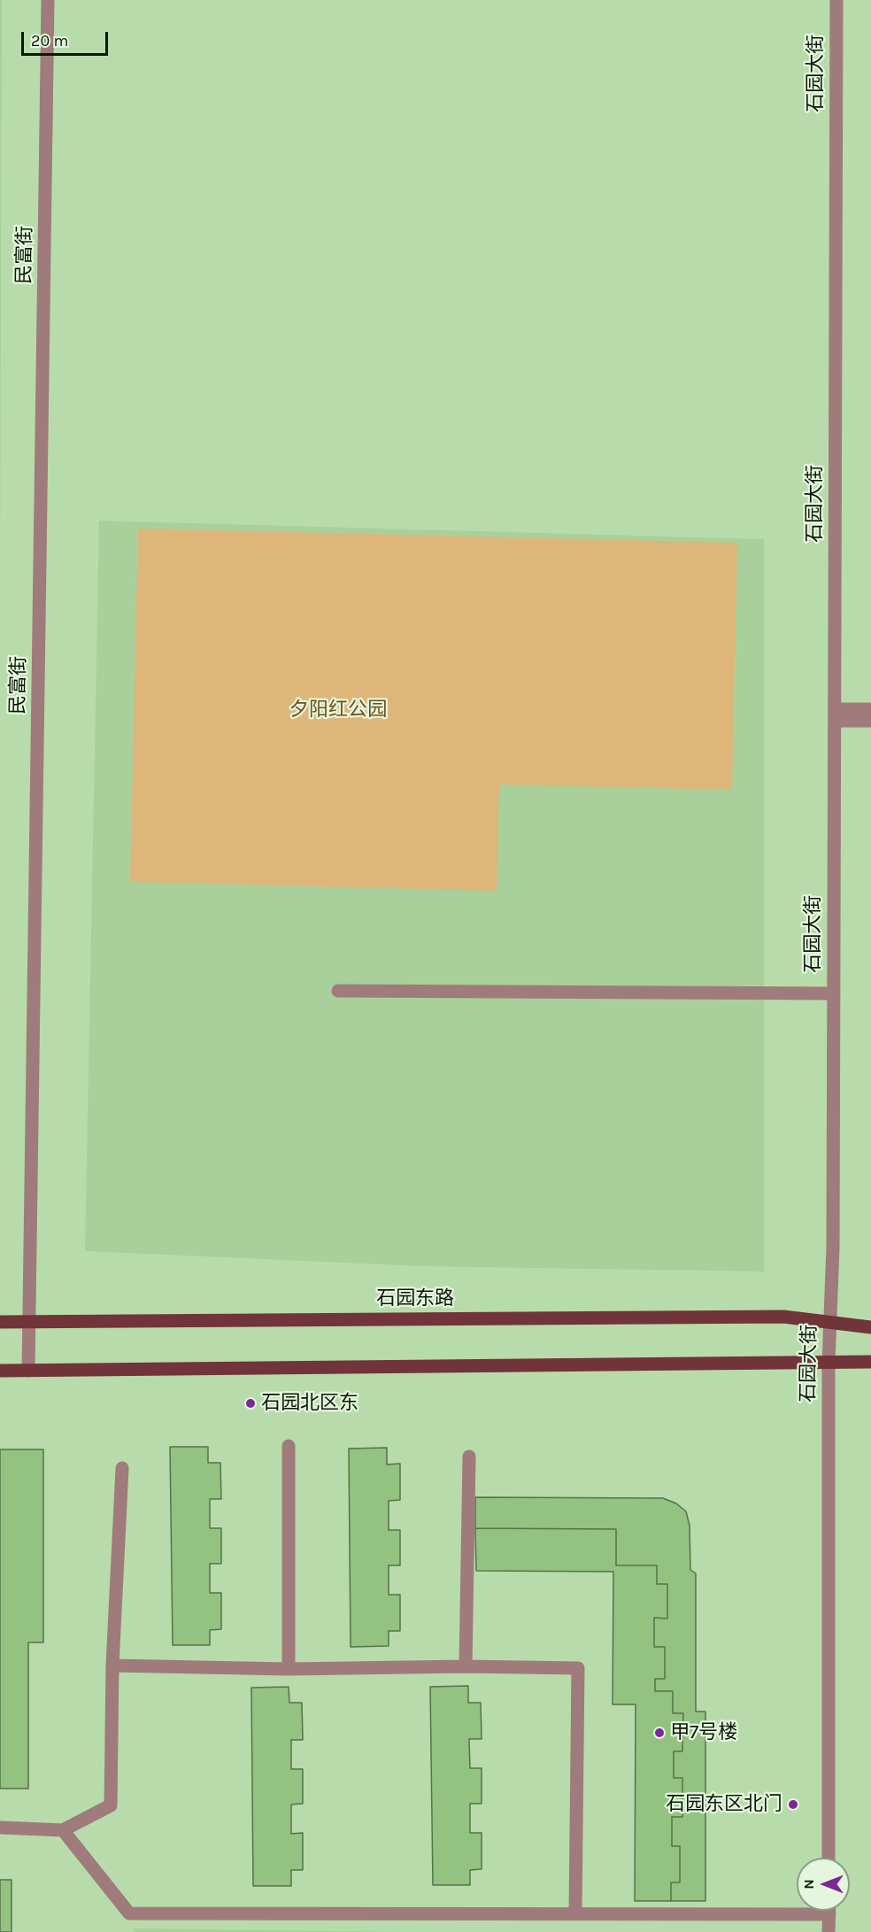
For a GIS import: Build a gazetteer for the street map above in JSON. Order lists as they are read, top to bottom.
{
  "streets": {
    "main road": ["石园东路"],
    "street": ["石园大街", "民富街"]
  },
  "crossings": [
    ["石园大街", "石园东路"],
    ["民富街", "石园东路"]
  ],
  "parks": ["夕阳红公园"],
  "places": ["石园北区东", "甲7号楼", "石园东区北门"],
  "scale_bar": "20 m",
  "north": "left"
}
